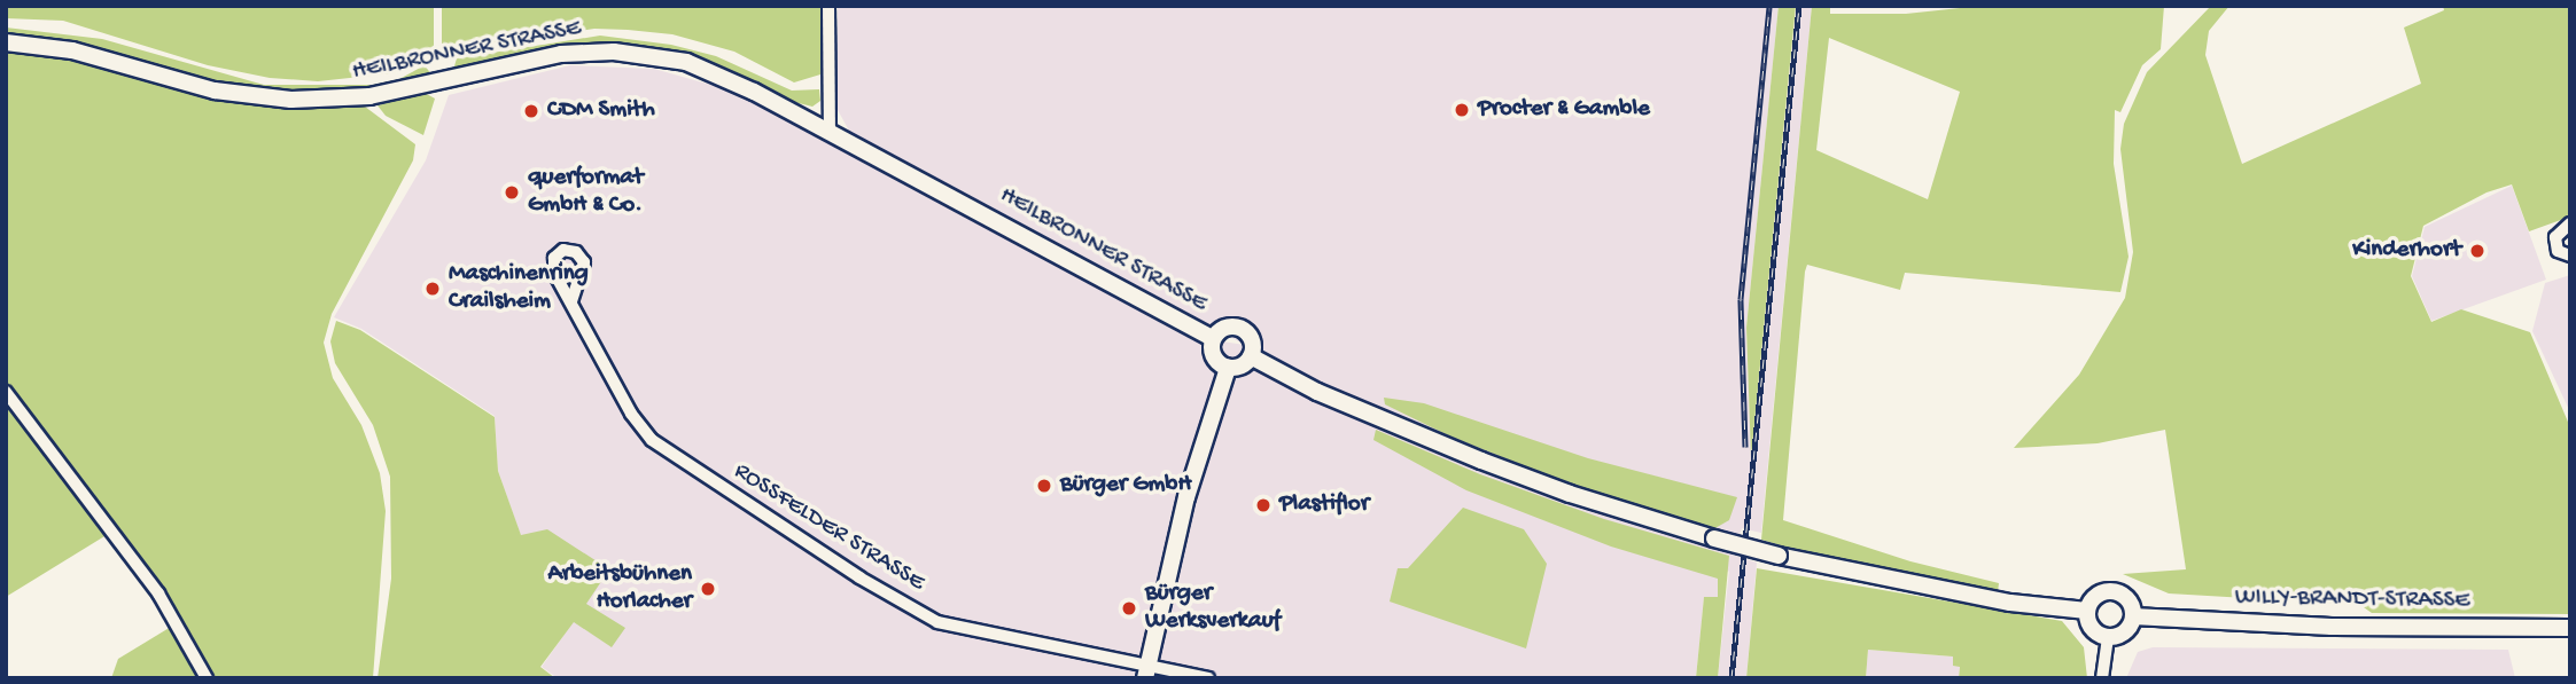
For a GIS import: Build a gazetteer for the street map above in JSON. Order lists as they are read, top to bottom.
{
  "streets": {
    "main road": ["HEILBRONNER STRASSE", "WILLY-BRANDT-STRASSE"],
    "street": ["ROSSFELDER STRASSE"]
  },
  "places": [
    "Procter & Gamble",
    "CDM Smith",
    "querformat GmbH & Co.",
    "Kinderhort",
    "Maschinenring Crailsheim",
    "Bürger GmbH",
    "Plastiflor",
    "Arbeitsbühnen Horlacher",
    "Bürger Werksverkauf"
  ]
}
